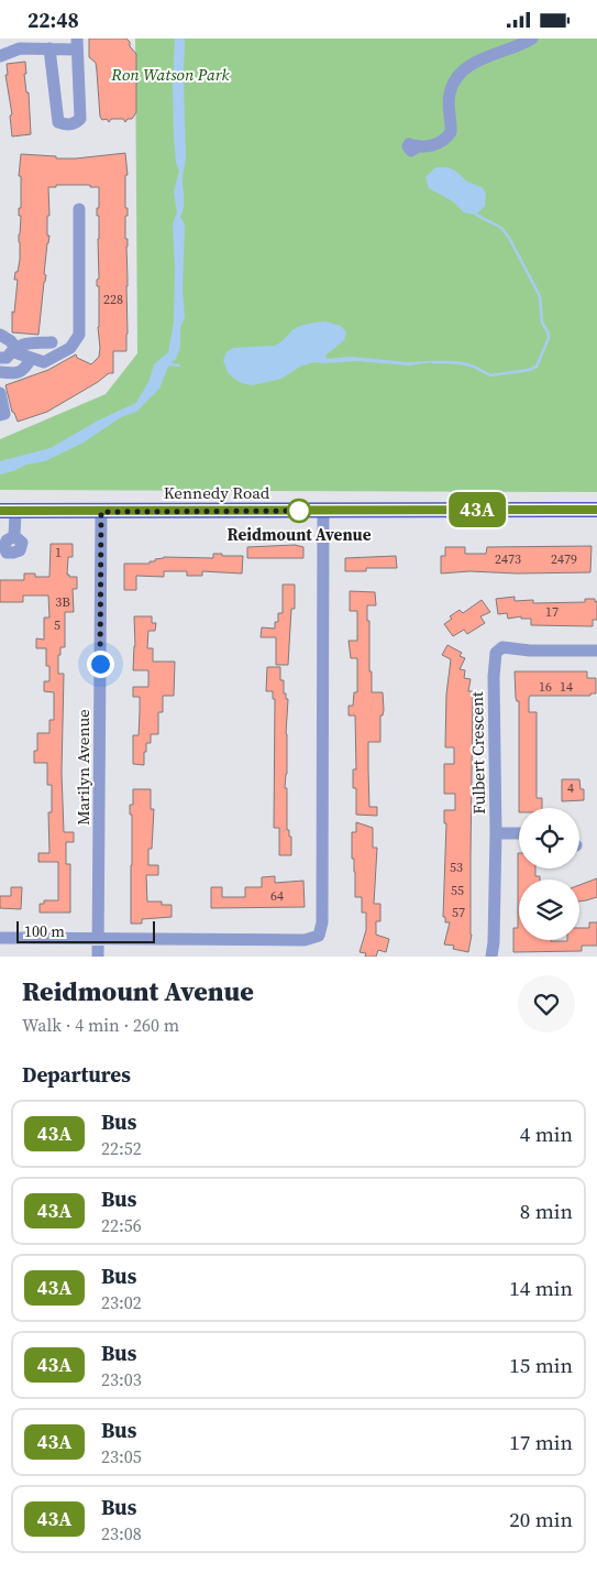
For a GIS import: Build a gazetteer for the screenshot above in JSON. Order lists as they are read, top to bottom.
{
  "streets": {
    "main road": ["Kennedy Road"],
    "street": ["Fulbert Crescent", "Marilyn Avenue"]
  },
  "crossings": [
    ["Kennedy Road", "Marilyn Avenue"]
  ],
  "parks": ["Ron Watson Park"],
  "places": ["Reidmount Avenue"],
  "lines": ["bus line 43A"],
  "house_numbers": [
    "228",
    "1",
    "2473",
    "2479",
    "3B",
    "17",
    "5",
    "16",
    "14",
    "4",
    "53",
    "55",
    "64",
    "57"
  ],
  "scale_bar": "100 m",
  "page": {
    "status": "22:48",
    "on_map": "43A",
    "scale": "100 m",
    "heading": [
      ["Reidmount Avenue", "Walk · 4 min · 260 m"],
      "Departures"
    ],
    "list": [
      {
        "mark": "43A",
        "name": "Bus",
        "note": "22:52",
        "value": "4 min"
      },
      {
        "mark": "43A",
        "name": "Bus",
        "note": "22:56",
        "value": "8 min"
      },
      {
        "mark": "43A",
        "name": "Bus",
        "note": "23:02",
        "value": "14 min"
      },
      {
        "mark": "43A",
        "name": "Bus",
        "note": "23:03",
        "value": "15 min"
      },
      {
        "mark": "43A",
        "name": "Bus",
        "note": "23:05",
        "value": "17 min"
      },
      {
        "mark": "43A",
        "name": "Bus",
        "note": "23:08",
        "value": "20 min"
      }
    ]
  }
}
